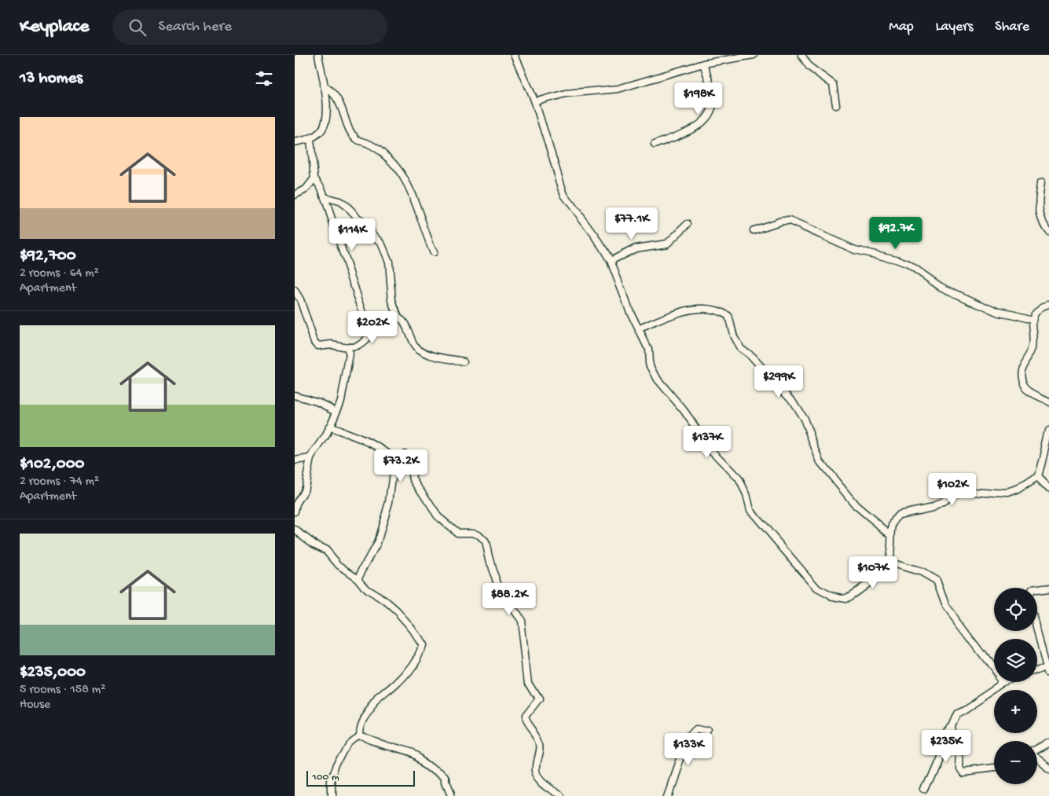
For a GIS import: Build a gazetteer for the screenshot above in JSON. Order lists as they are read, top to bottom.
{
  "scale_bar": "100 m",
  "page": {
    "header": "Keyplace",
    "search": "Search here",
    "nav": ["Map", "Layers", "Share"],
    "heading": "13 homes",
    "price": [
      "$198K",
      "$77.1K",
      "$92.7K",
      "$114K",
      "$202K",
      "$299K",
      "$137K",
      "$73.2K",
      "$102K",
      "$107K",
      "$88.2K",
      "$235K",
      "$133K"
    ],
    "list": [
      {
        "name": "$92,700",
        "note": "2 rooms · 64 m² · Apartment"
      },
      {
        "name": "$102,000",
        "note": "2 rooms · 74 m² · Apartment"
      },
      {
        "name": "$235,000",
        "note": "5 rooms · 158 m² · House"
      }
    ],
    "map_buttons": ["+", "−"],
    "scale": "100 m"
  }
}
